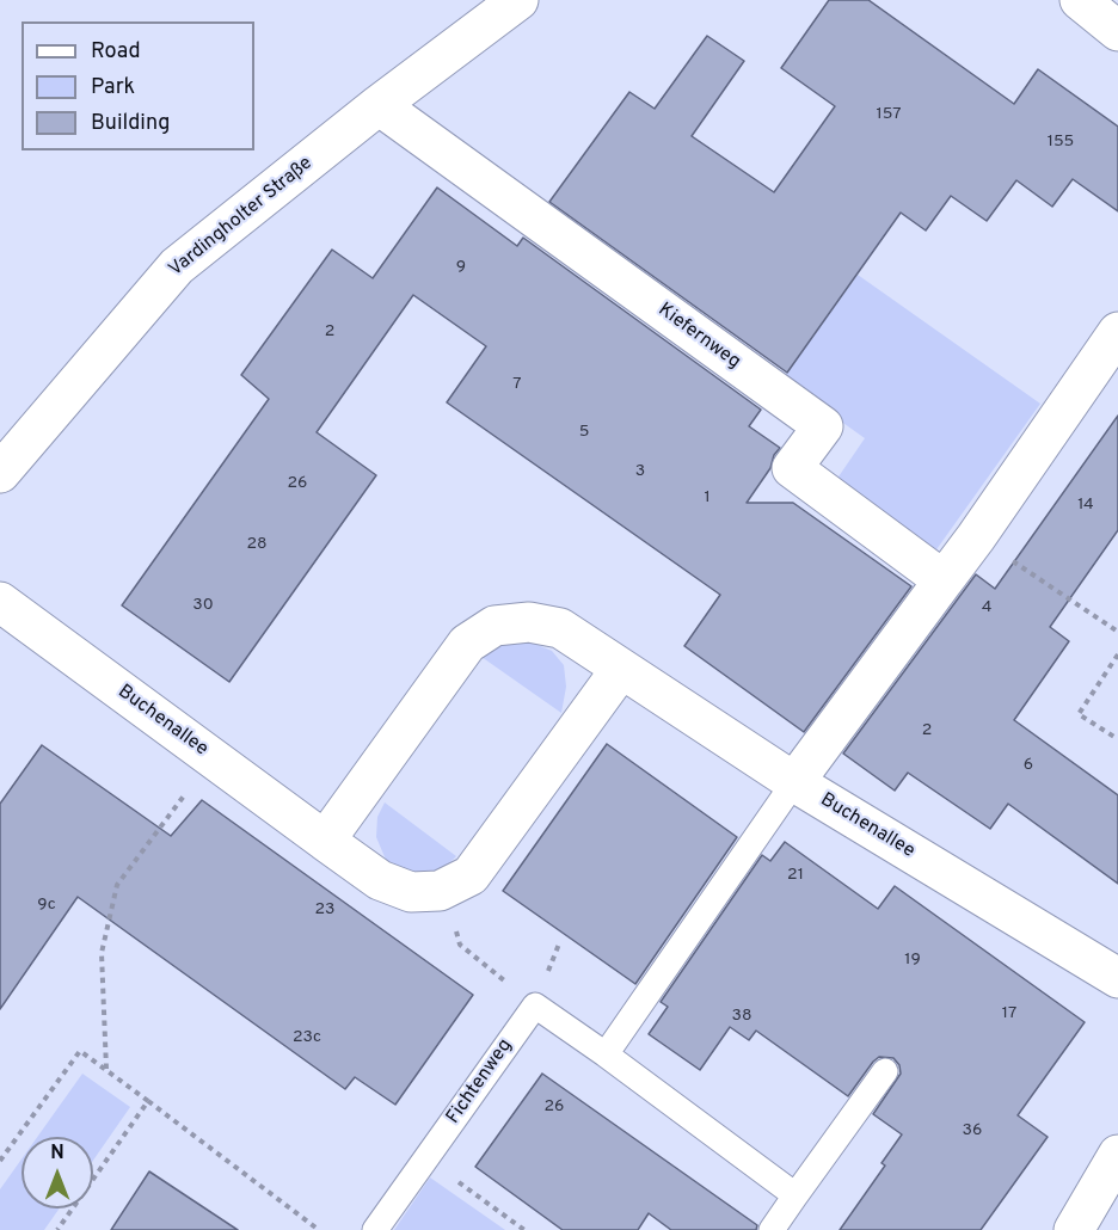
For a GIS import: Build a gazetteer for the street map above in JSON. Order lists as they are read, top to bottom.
{
  "streets": {
    "street": ["Vardingholter Straße", "Kiefernweg", "Buchenallee"],
    "lane": ["Fichtenweg"]
  },
  "crossings": [
    ["Vardingholter Straße", "Kiefernweg"]
  ],
  "house_numbers": [
    "157",
    "155",
    "9",
    "2",
    "7",
    "5",
    "3",
    "26",
    "1",
    "14",
    "28",
    "30",
    "4",
    "2",
    "6",
    "21",
    "9c",
    "23",
    "19",
    "17",
    "38",
    "23c",
    "26",
    "36"
  ],
  "legend": ["Road", "Park", "Building"],
  "north": "top"
}
